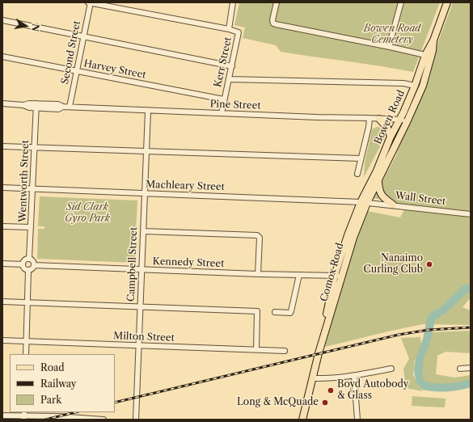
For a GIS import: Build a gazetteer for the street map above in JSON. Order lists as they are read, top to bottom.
{
  "streets": {
    "main road": ["Bowen Road", "Comox Road"],
    "street": [
      "Second Street",
      "Kerr Street",
      "Harvey Street",
      "Pine Street",
      "Wentworth Street",
      "Machleary Street",
      "Wall Street",
      "Kennedy Street",
      "Campbell Street",
      "Milton Street"
    ]
  },
  "crossings": [
    ["Second Street", "Harvey Street"],
    ["Second Street", "Pine Street"],
    ["Kerr Street", "Harvey Street"],
    ["Kerr Street", "Pine Street"],
    ["Pine Street", "Bowen Road"],
    ["Pine Street", "Wentworth Street"],
    ["Pine Street", "Campbell Street"],
    ["Bowen Road", "Machleary Street"],
    ["Bowen Road", "Wall Street"],
    ["Bowen Road", "Comox Road"],
    ["Wentworth Street", "Machleary Street"],
    ["Wentworth Street", "Kennedy Street"],
    ["Machleary Street", "Wall Street"],
    ["Machleary Street", "Campbell Street"],
    ["Machleary Street", "Comox Road"],
    ["Wall Street", "Comox Road"],
    ["Kennedy Street", "Campbell Street"],
    ["Kennedy Street", "Comox Road"],
    ["Campbell Street", "Milton Street"]
  ],
  "parks": ["Bowen Road Cemetery", "Sid Clark Gyro Park"],
  "places": ["Nanaimo Curling Club", "Boyd Autobody & Glass", "Long & McQuade"],
  "legend": ["Road", "Railway", "Park"],
  "north": "right"
}
